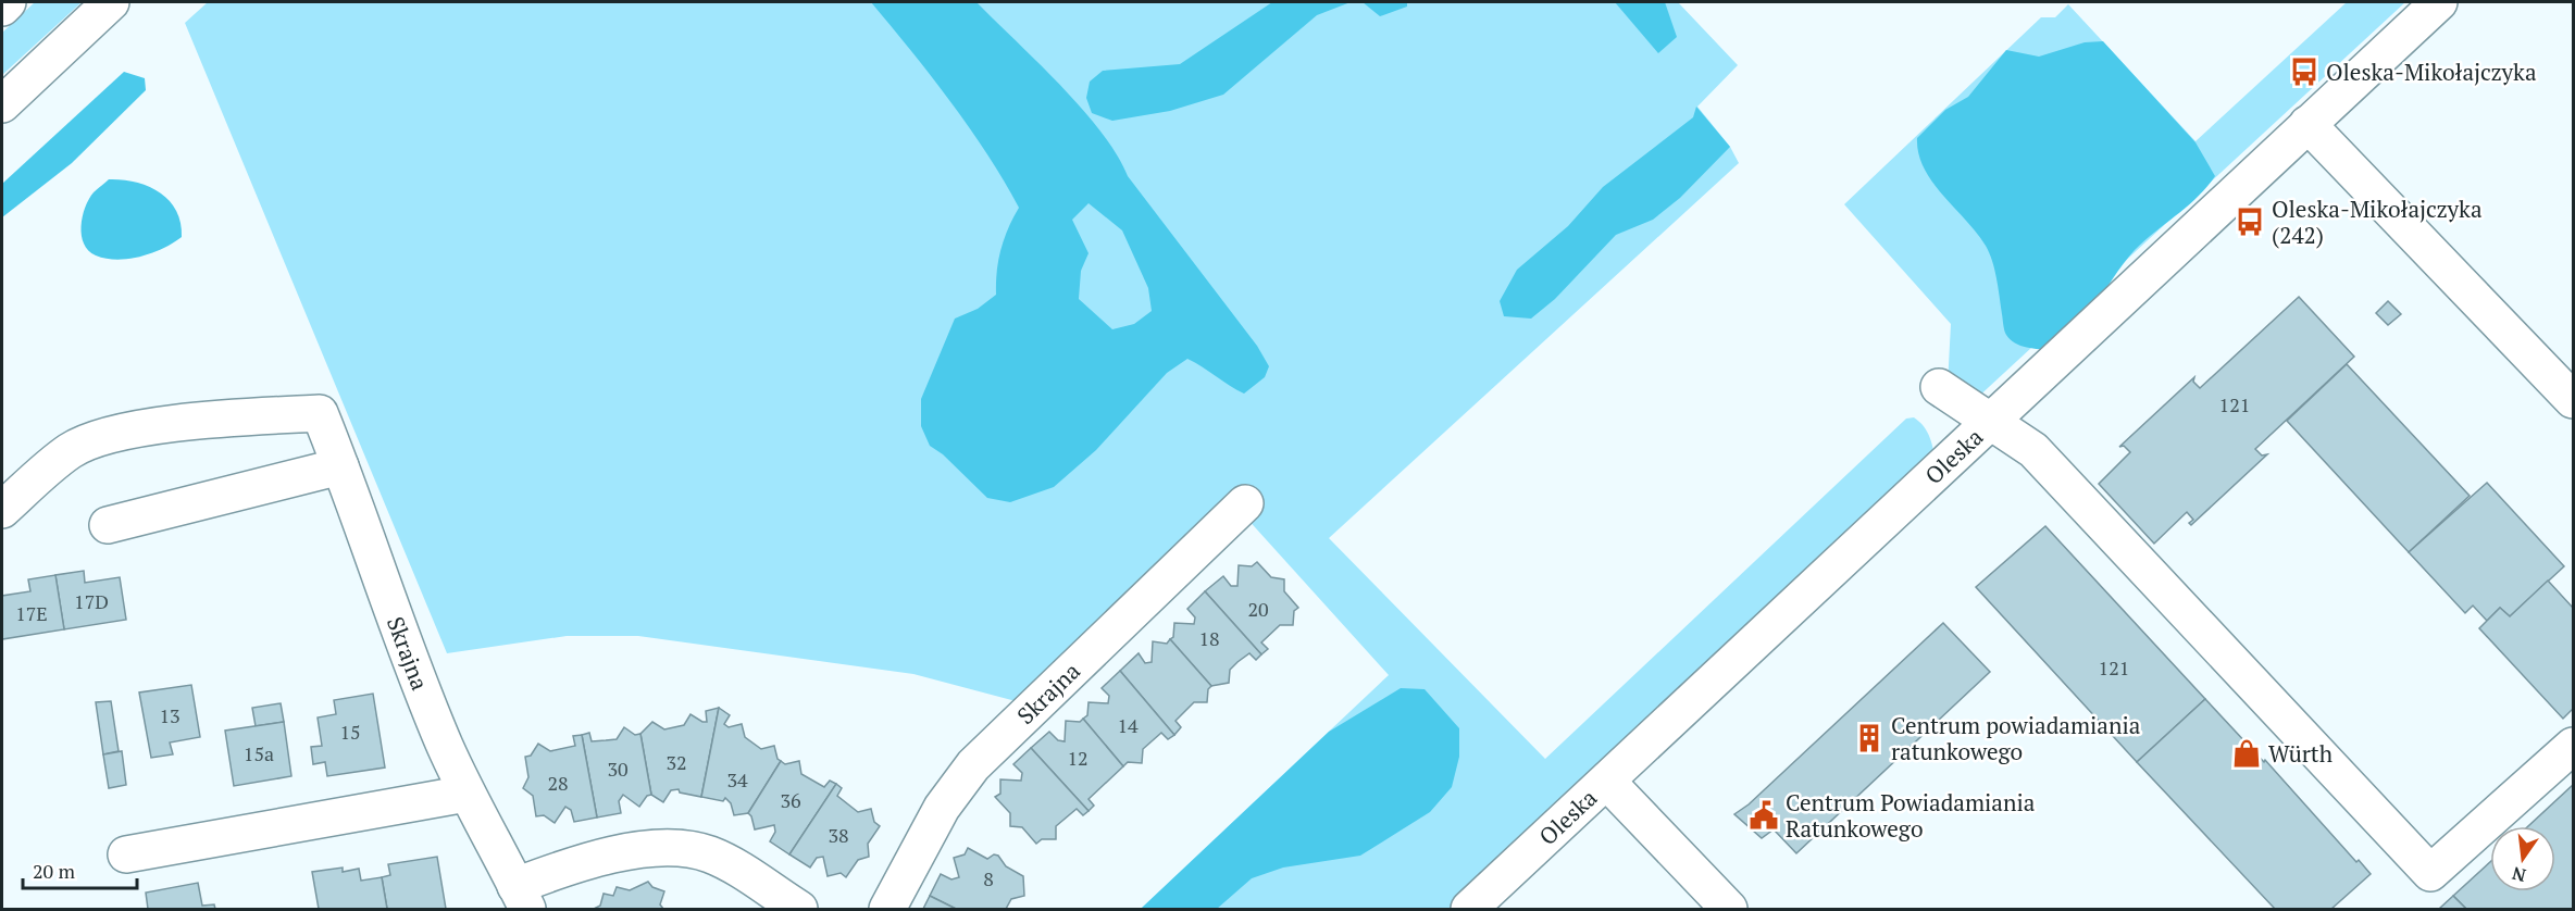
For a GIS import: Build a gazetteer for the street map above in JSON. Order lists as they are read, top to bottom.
{
  "streets": {
    "street": ["Oleska", "Skrajna"]
  },
  "places": {
    "bus stop": ["Oleska-Mikołajczyka", "Oleska-Mikołajczyka (242)"],
    "building": ["Centrum powiadamiania ratunkowego"],
    "shop": ["Würth"],
    "public building": ["Centrum Powiadamiania Ratunkowego"]
  },
  "house_numbers": [
    "121",
    "17D",
    "20",
    "17E",
    "18",
    "121",
    "13",
    "14",
    "15",
    "15a",
    "12",
    "32",
    "30",
    "34",
    "28",
    "36",
    "38",
    "8"
  ],
  "scale_bar": "20 m",
  "north": "bottom"
}
